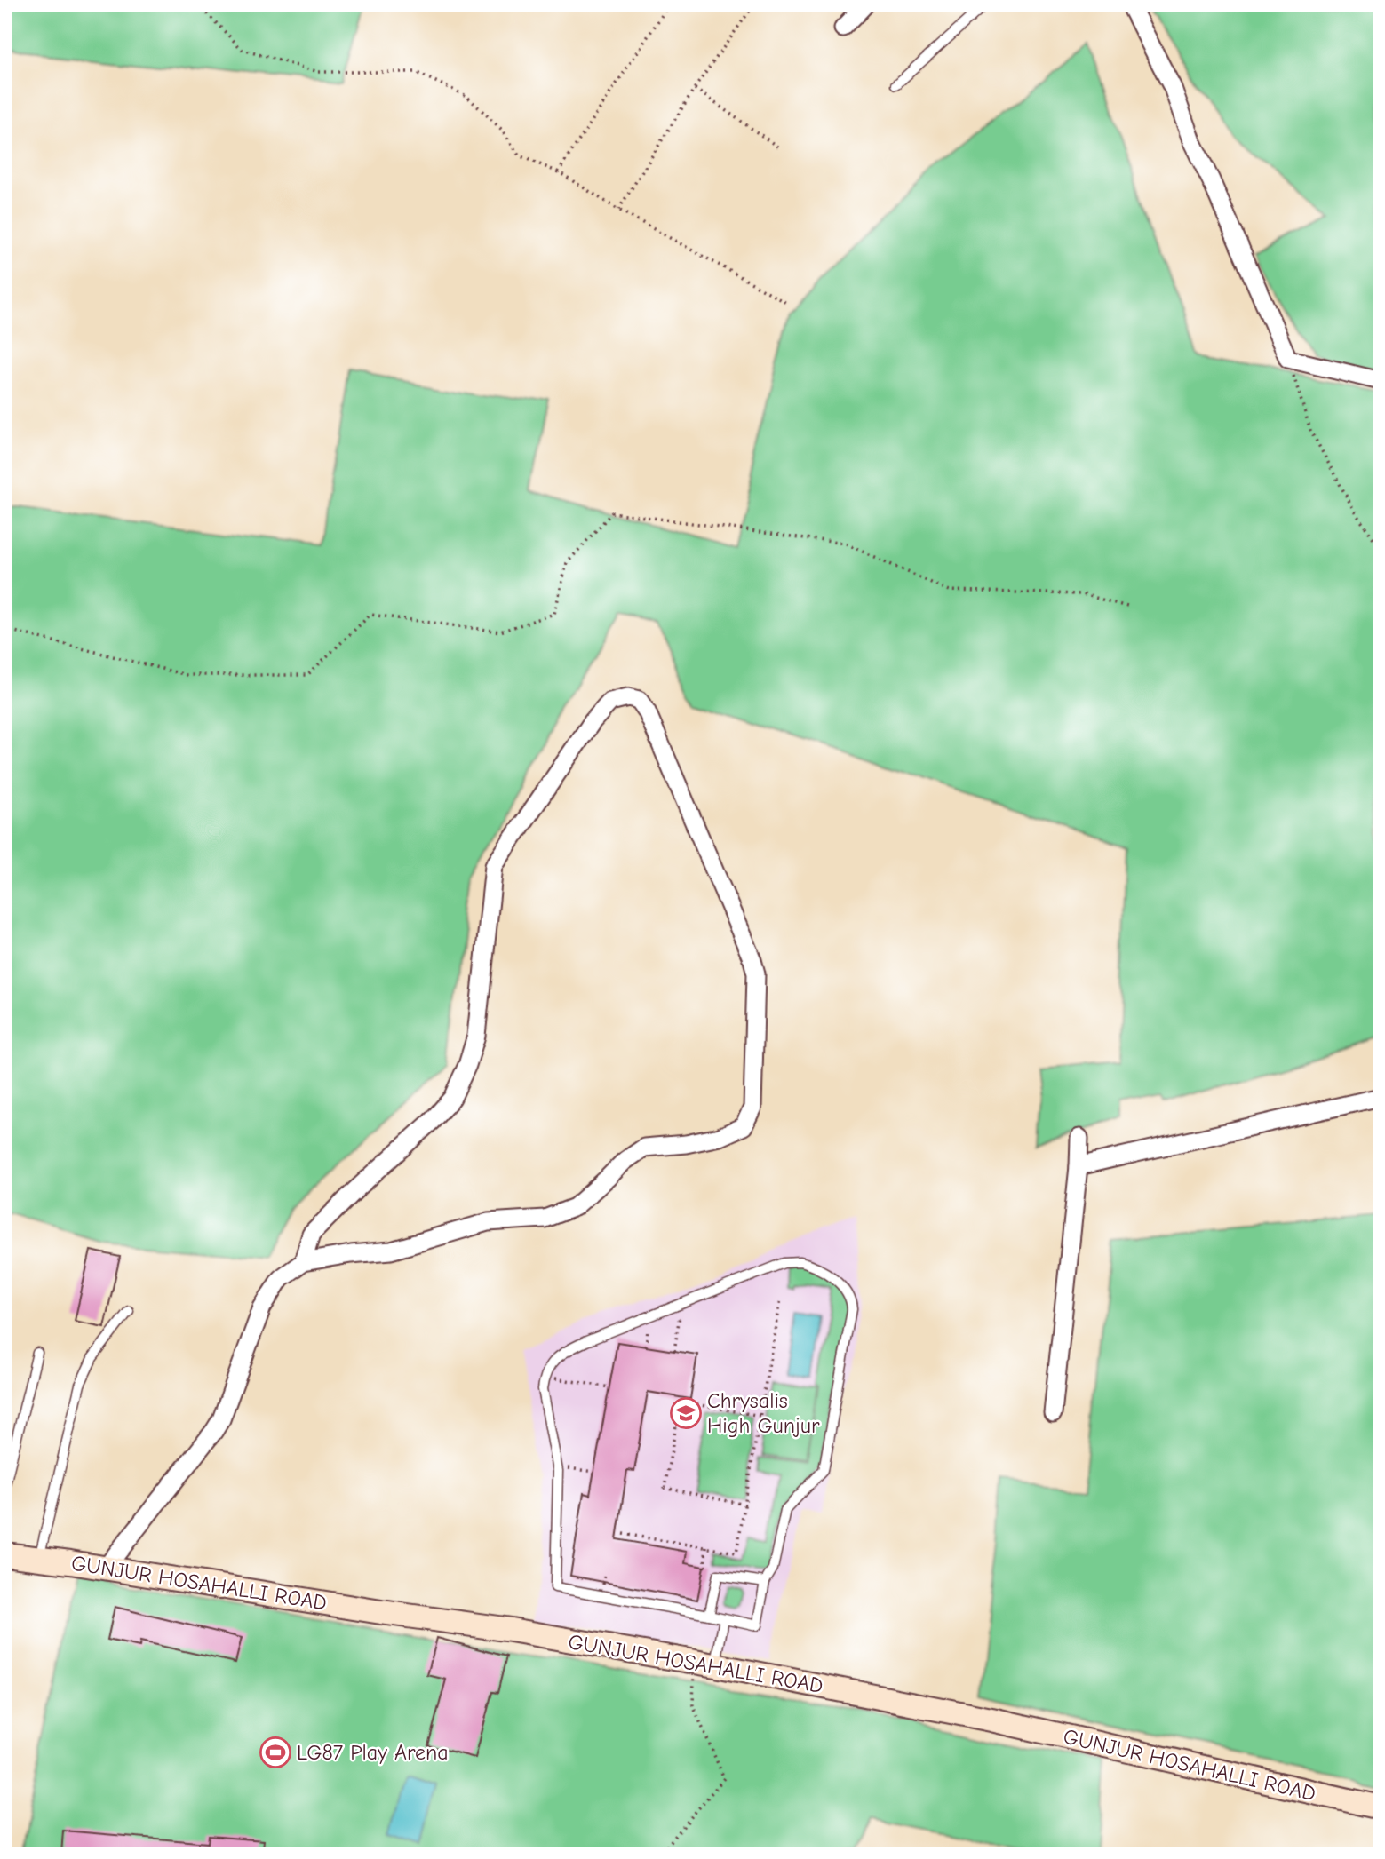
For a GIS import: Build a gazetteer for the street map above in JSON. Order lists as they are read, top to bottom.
{
  "streets": {
    "street": ["GUNJUR HOSAHALLI ROAD"]
  },
  "places": {
    "school or university": ["Chrysalis High Gunjur"],
    "sports": ["LG87 Play Arena"]
  }
}
